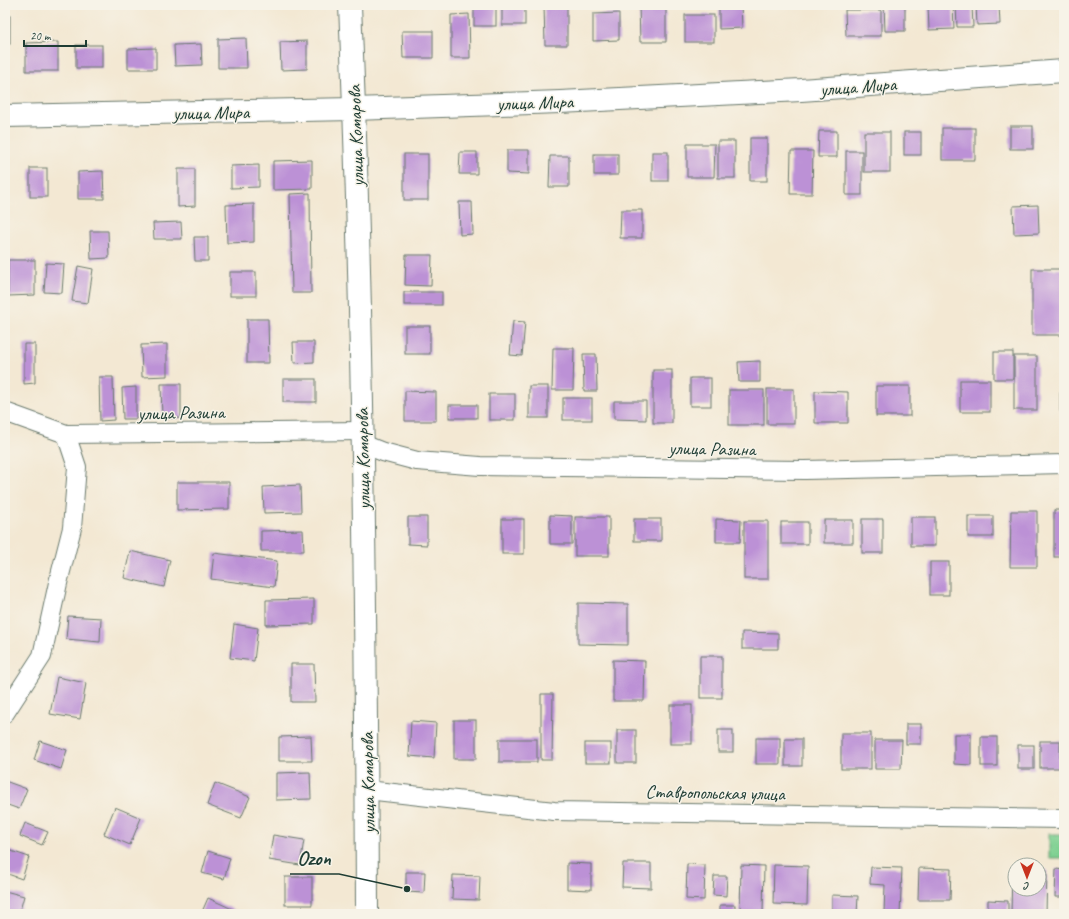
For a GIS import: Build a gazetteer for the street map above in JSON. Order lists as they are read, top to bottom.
{
  "streets": {
    "main road": ["улица Мира", "улица Комарова"],
    "street": ["улица Разина", "Ставропольская улица"]
  },
  "crossings": [
    ["улица Мира", "улица Комарова"],
    ["улица Комарова", "улица Разина"],
    ["улица Комарова", "Ставропольская улица"]
  ],
  "places": ["Ozon"],
  "scale_bar": "20 m",
  "north": "bottom"
}
